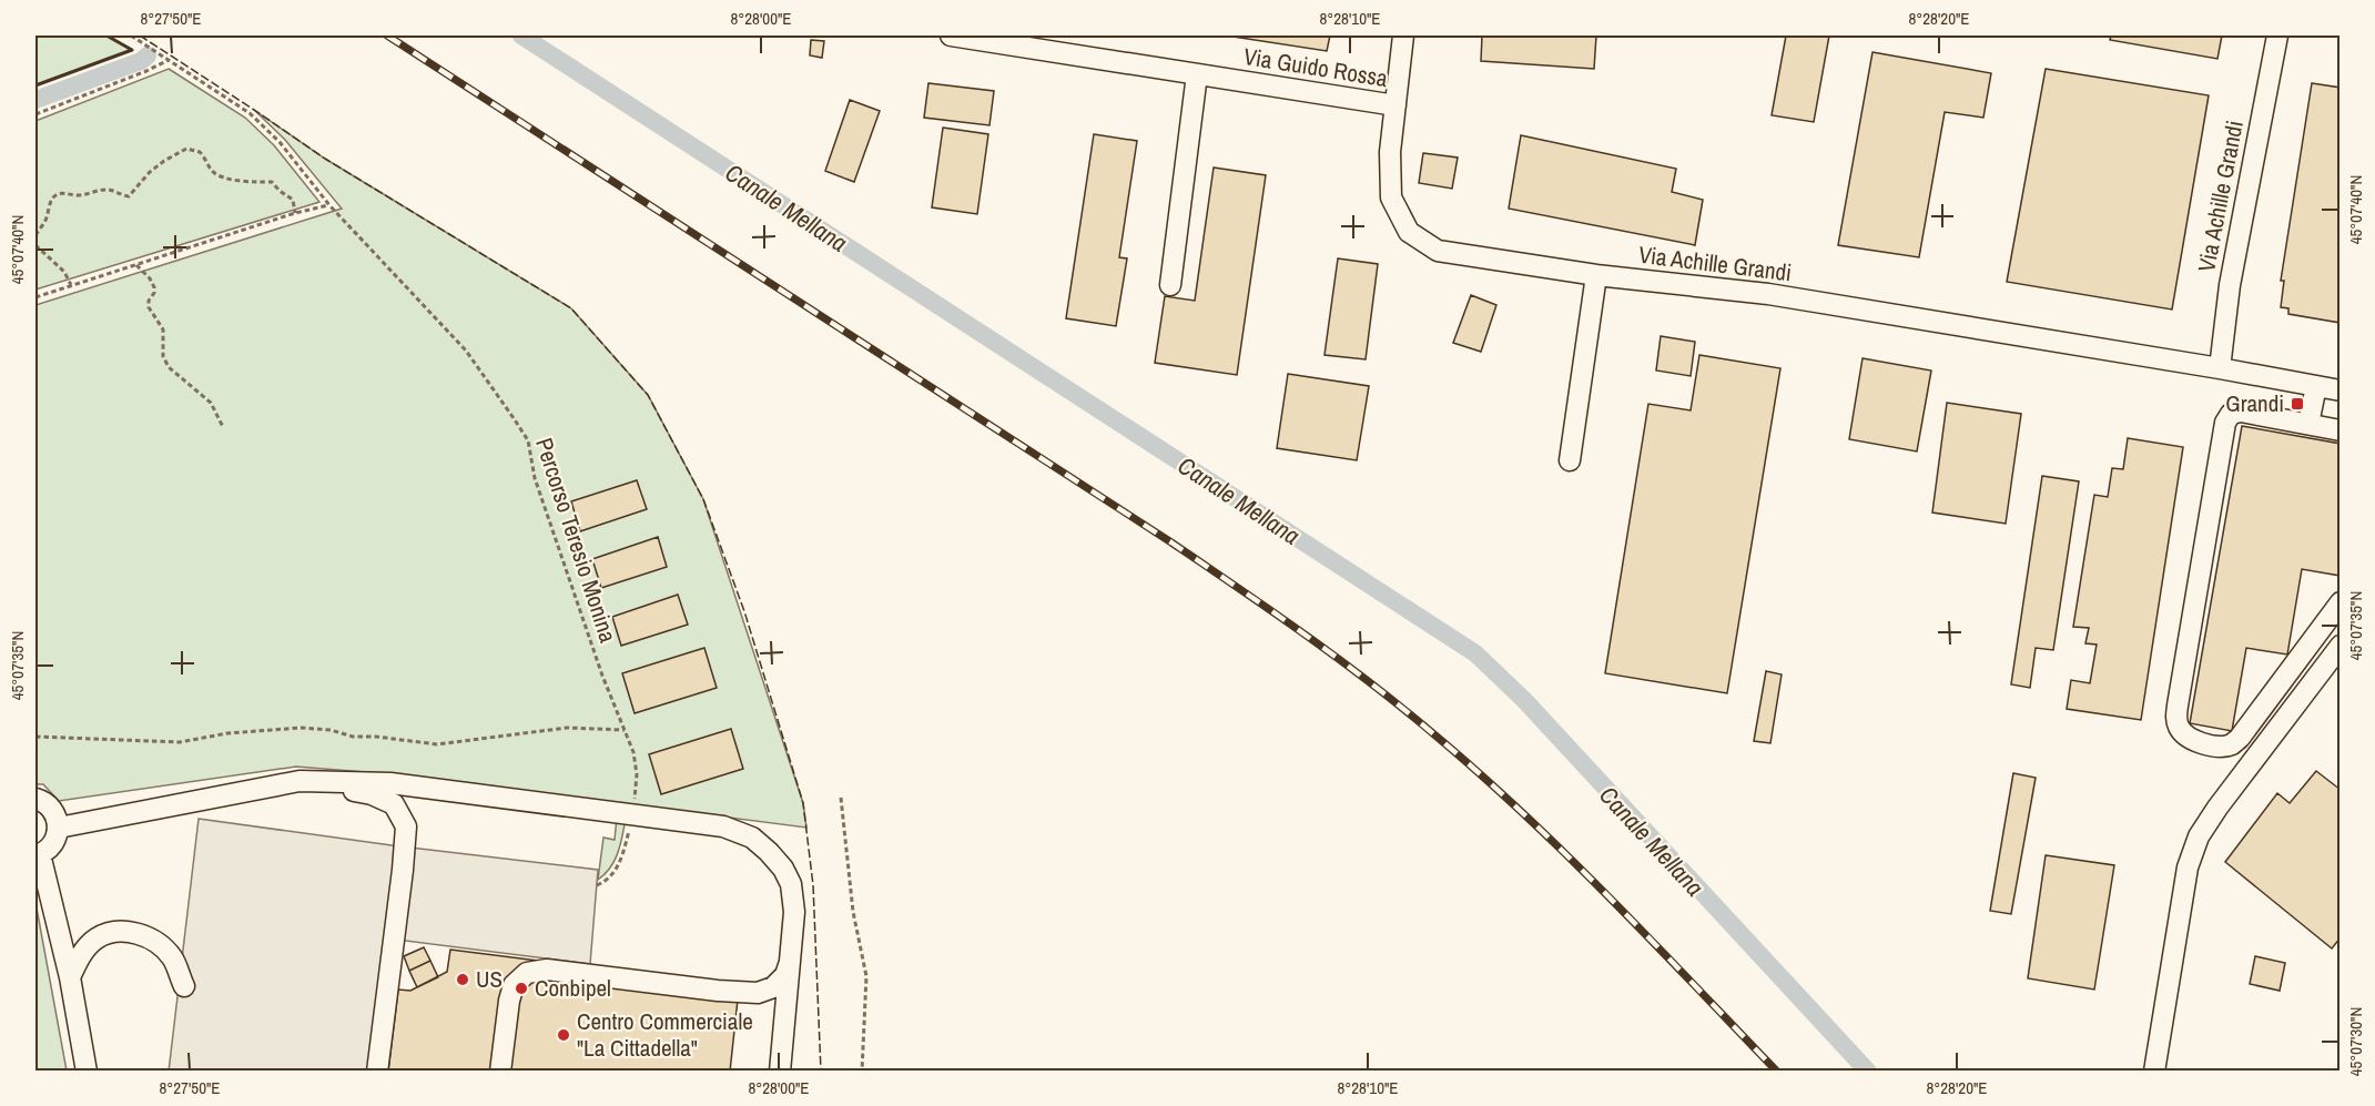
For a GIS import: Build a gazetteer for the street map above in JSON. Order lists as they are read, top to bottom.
{
  "streets": {
    "street": ["Via Guido Rossa", "Via Achille Grandi"],
    "path": ["Percorso Teresio Monina"]
  },
  "crossings": [
    ["Via Guido Rossa", "Via Achille Grandi"]
  ],
  "water": ["Canale Mellana"],
  "places": {
    "transit": ["Grandi"],
    "other": ["US", "Conbipel", "Centro Commerciale \"La Cittadella\""]
  },
  "coordinates": [
    "8°27'50\"E",
    "8°28'00\"E",
    "8°28'10\"E",
    "8°28'20\"E",
    "45°07'40\"N",
    "45°07'35\"N",
    "45°07'30\"N"
  ]
}
